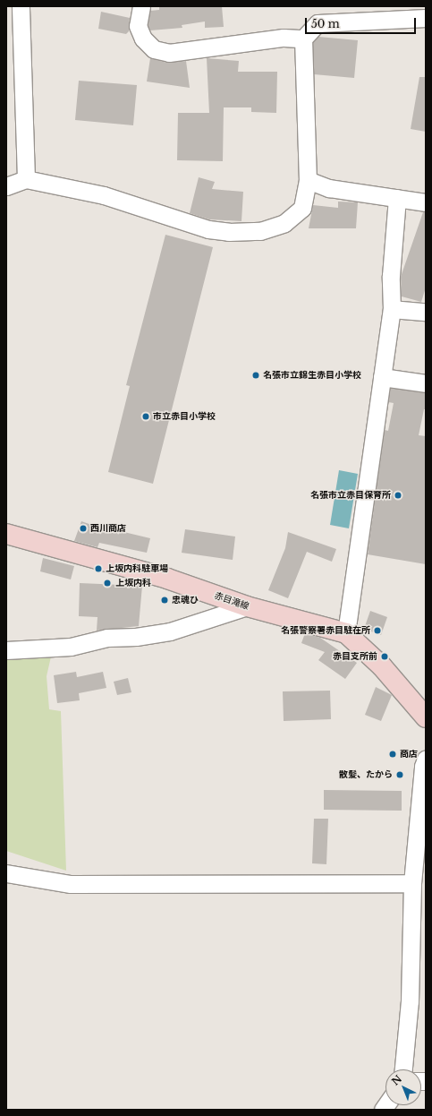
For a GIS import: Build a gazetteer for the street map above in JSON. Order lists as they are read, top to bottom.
{
  "streets": {
    "main road": ["赤目滝線"]
  },
  "places": [
    "名張市立錦生赤目小学校",
    "市立赤目小学校",
    "名張市立赤目保育所",
    "西川商店",
    "上坂内科駐車場",
    "上坂内科",
    "忠魂ひ",
    "名張警察署赤目駐在所",
    "赤目支所前",
    "商店",
    "散髪、たから"
  ],
  "scale_bar": "50 m",
  "north": "top left"
}
